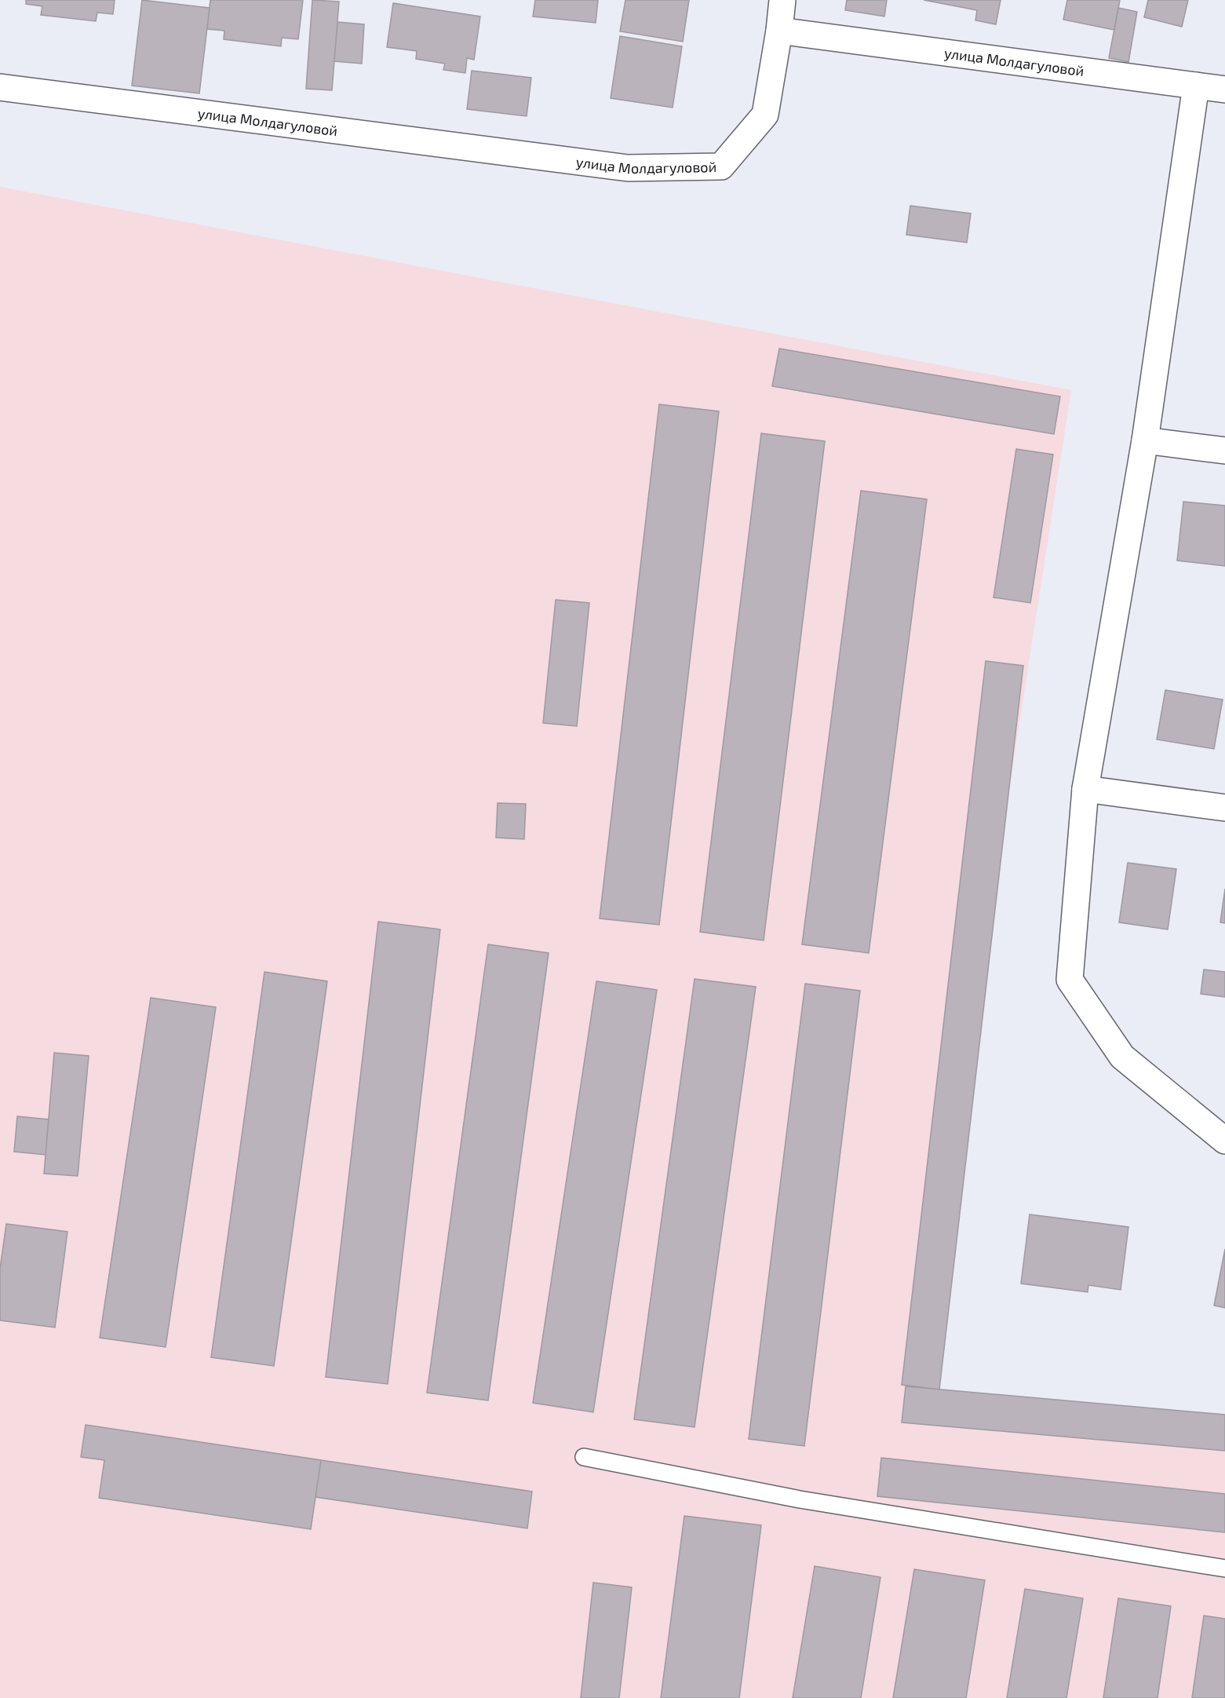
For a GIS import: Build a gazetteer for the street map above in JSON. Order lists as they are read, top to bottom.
{
  "streets": {
    "street": ["улица Молдагуловой"]
  }
}
